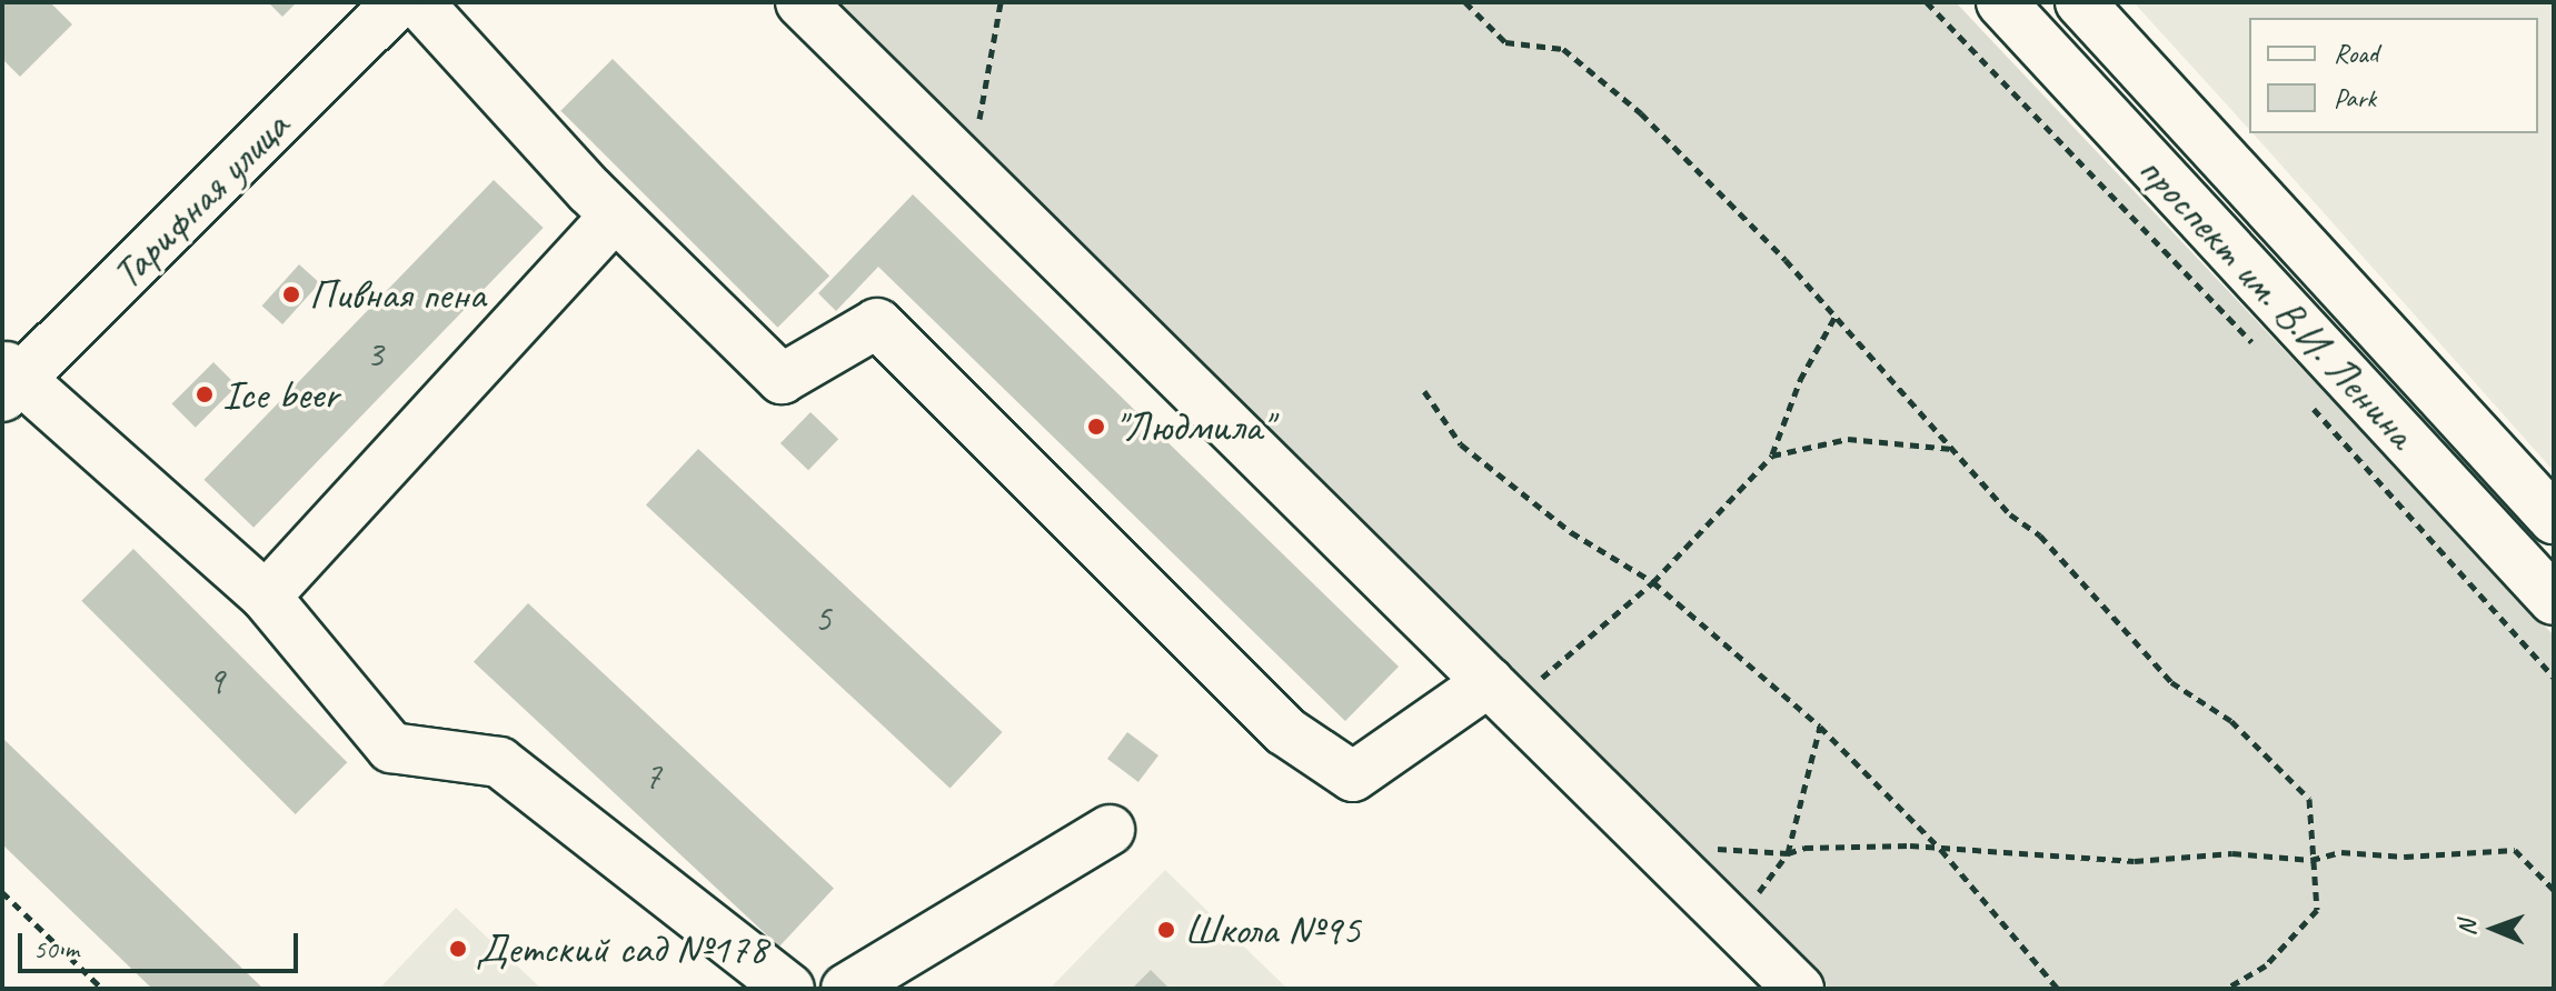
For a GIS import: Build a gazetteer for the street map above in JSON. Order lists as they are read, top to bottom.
{
  "streets": {
    "street": ["Тарифная улица", "проспект им. В.И. Ленина"]
  },
  "places": [
    "Пивная пена",
    "Ice beer",
    "\"Людмила\"",
    "Школа №95",
    "Детский сад №178"
  ],
  "house_numbers": [
    "3",
    "5",
    "9",
    "7"
  ],
  "legend": ["Road", "Park"],
  "scale_bar": "50 m",
  "north": "left"
}
